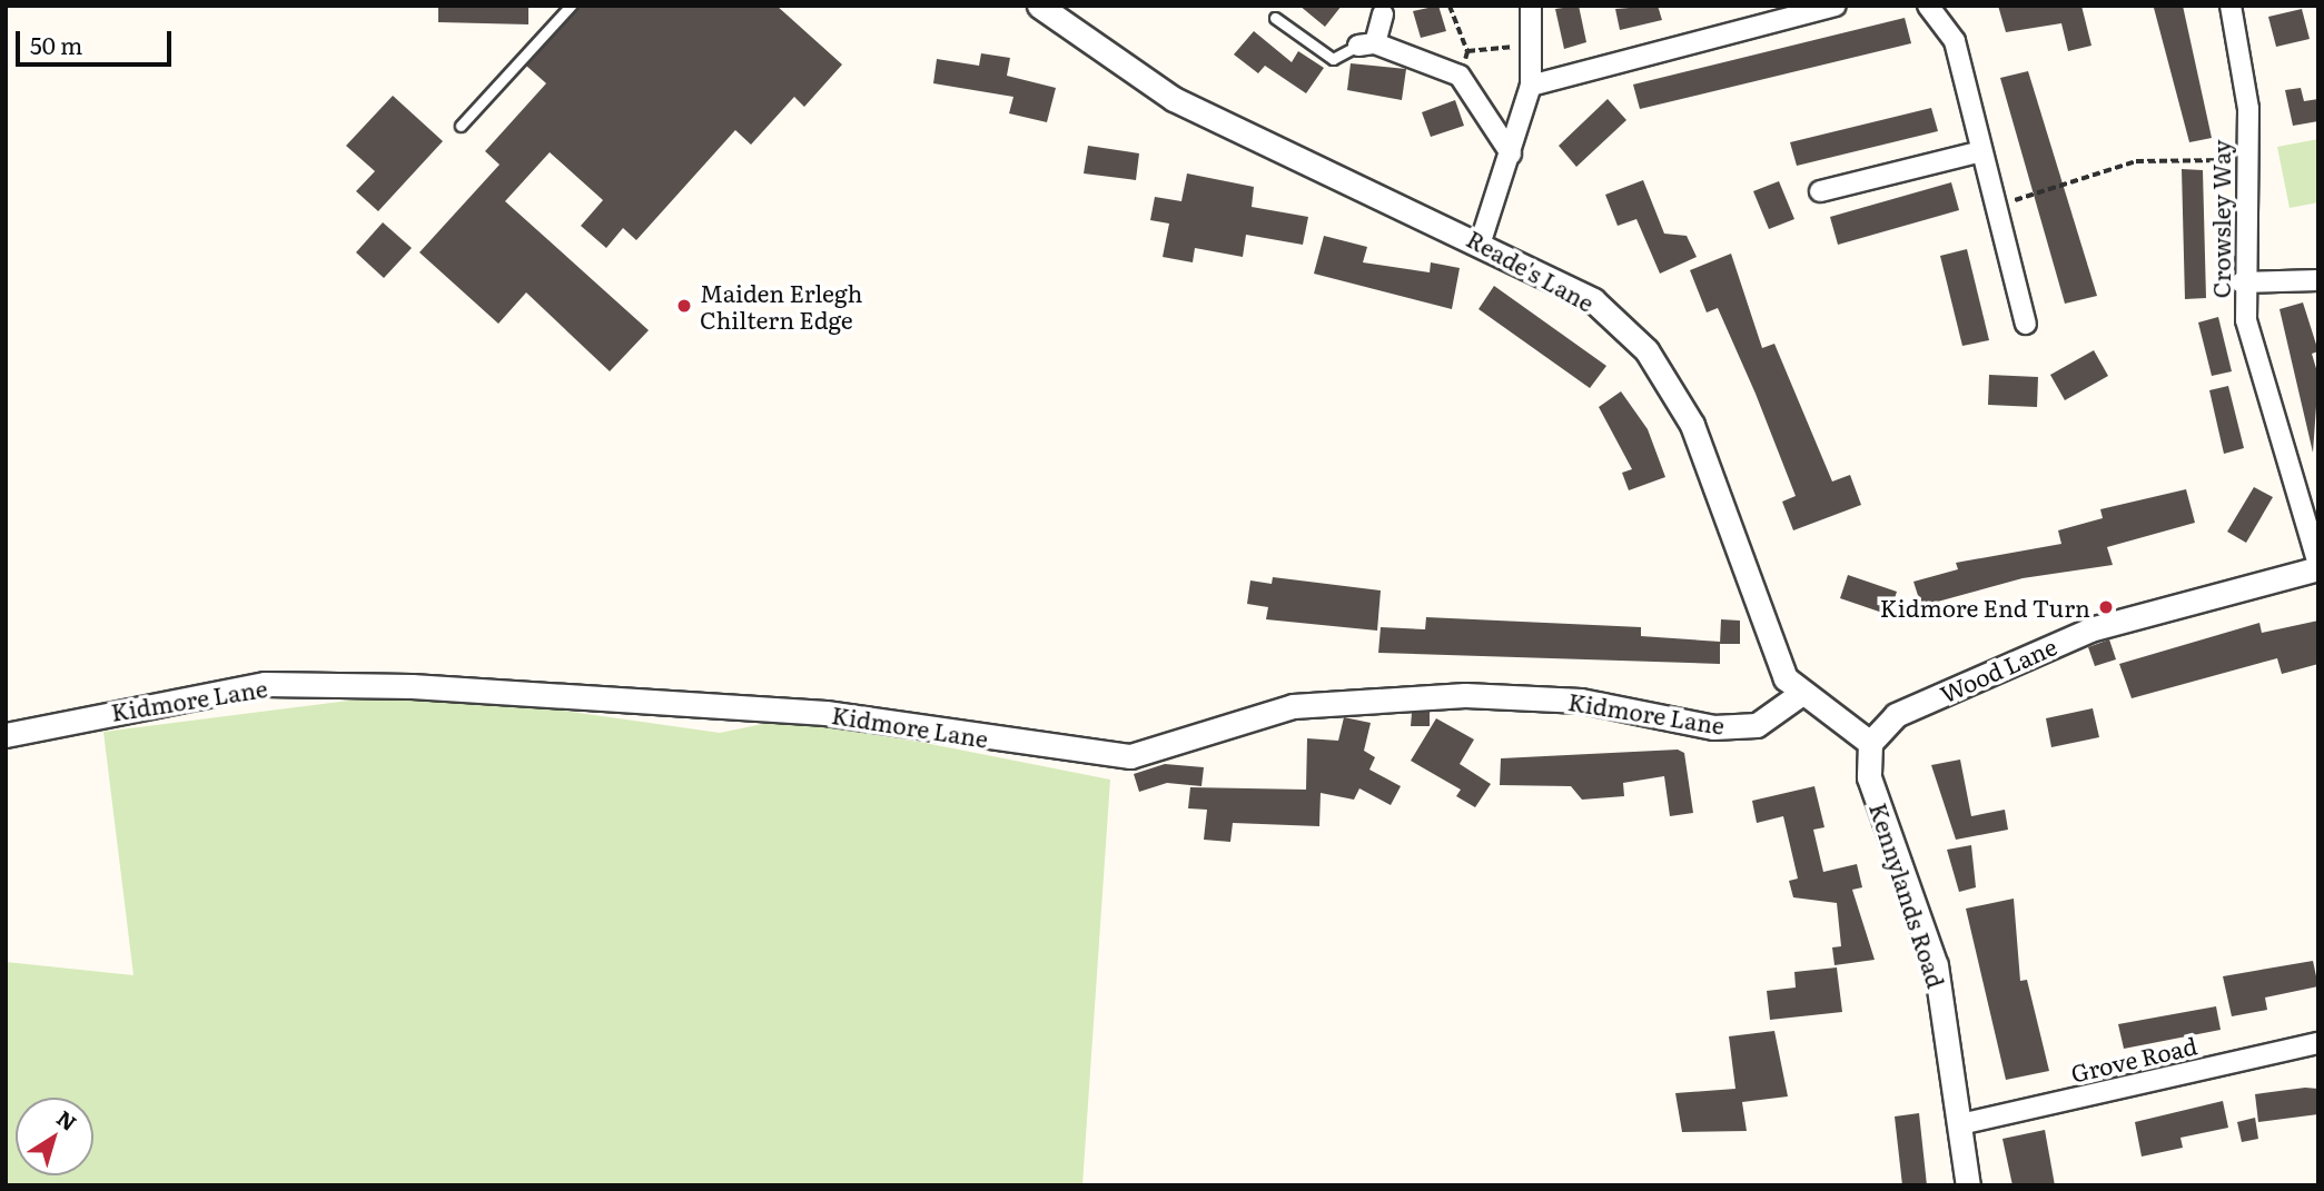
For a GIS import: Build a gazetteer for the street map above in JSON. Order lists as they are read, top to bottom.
{
  "streets": {
    "street": [
      "Crowsley Way",
      "Reade's Lane",
      "Wood Lane",
      "Kidmore Lane",
      "Kennylands Road",
      "Grove Road"
    ]
  },
  "crossings": [
    ["Crowsley Way", "Wood Lane"],
    ["Reade's Lane", "Wood Lane"],
    ["Reade's Lane", "Kidmore Lane"],
    ["Reade's Lane", "Kennylands Road"],
    ["Wood Lane", "Kennylands Road"],
    ["Kennylands Road", "Grove Road"]
  ],
  "places": ["Maiden Erlegh Chiltern Edge", "Kidmore End Turn"],
  "scale_bar": "50 m",
  "north": "top right"
}
